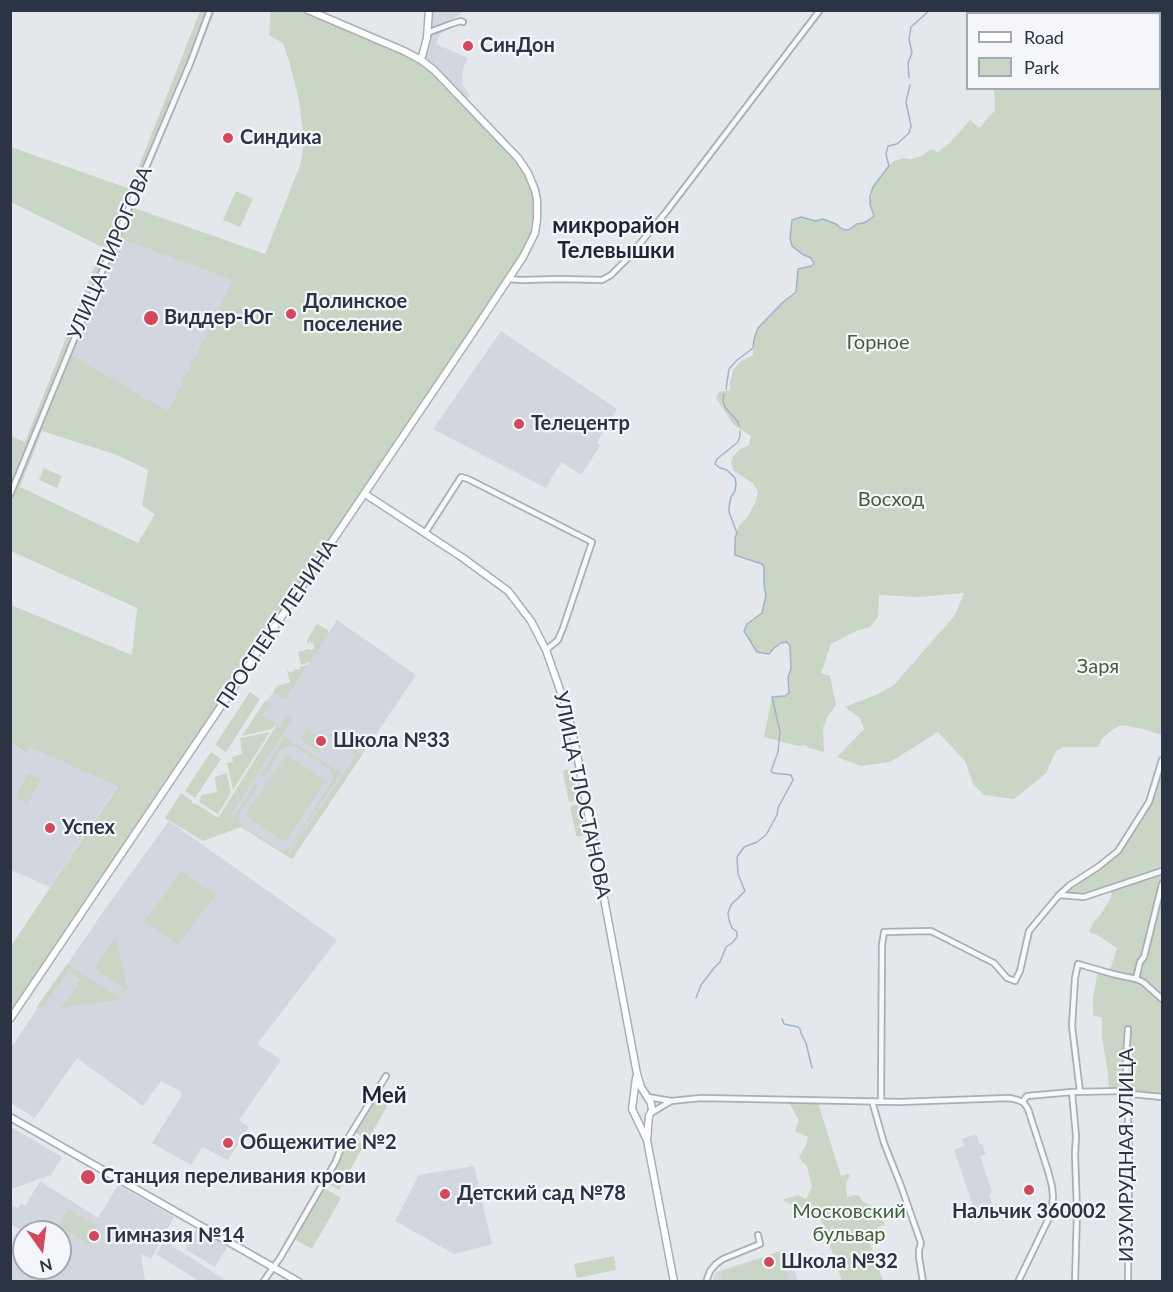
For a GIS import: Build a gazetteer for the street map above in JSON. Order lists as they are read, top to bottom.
{
  "streets": {
    "main road": ["ПРОСПЕКТ ЛЕНИНА", "УЛИЦА ТЛОСТАНОВА"],
    "street": ["УЛИЦА ПИРОГОВА", "ИЗУМРУДНАЯ УЛИЦА"]
  },
  "crossings": [
    ["ПРОСПЕКТ ЛЕНИНА", "УЛИЦА ТЛОСТАНОВА"]
  ],
  "districts": ["микрорайон Телевышки", "Мей"],
  "parks": [
    "Горное",
    "Восход",
    "Заря",
    "Московский бульвар"
  ],
  "places": [
    "СинДон",
    "Синдика",
    "Долинское поселение",
    "Виддер-Юг",
    "Телецентр",
    "Школа №33",
    "Успех",
    "Общежитие №2",
    "Станция переливания крови",
    "Нальчик 360002",
    "Детский сад №78",
    "Гимназия №14",
    "Школа №32"
  ],
  "legend": ["Road", "Park"],
  "north": "bottom"
}
